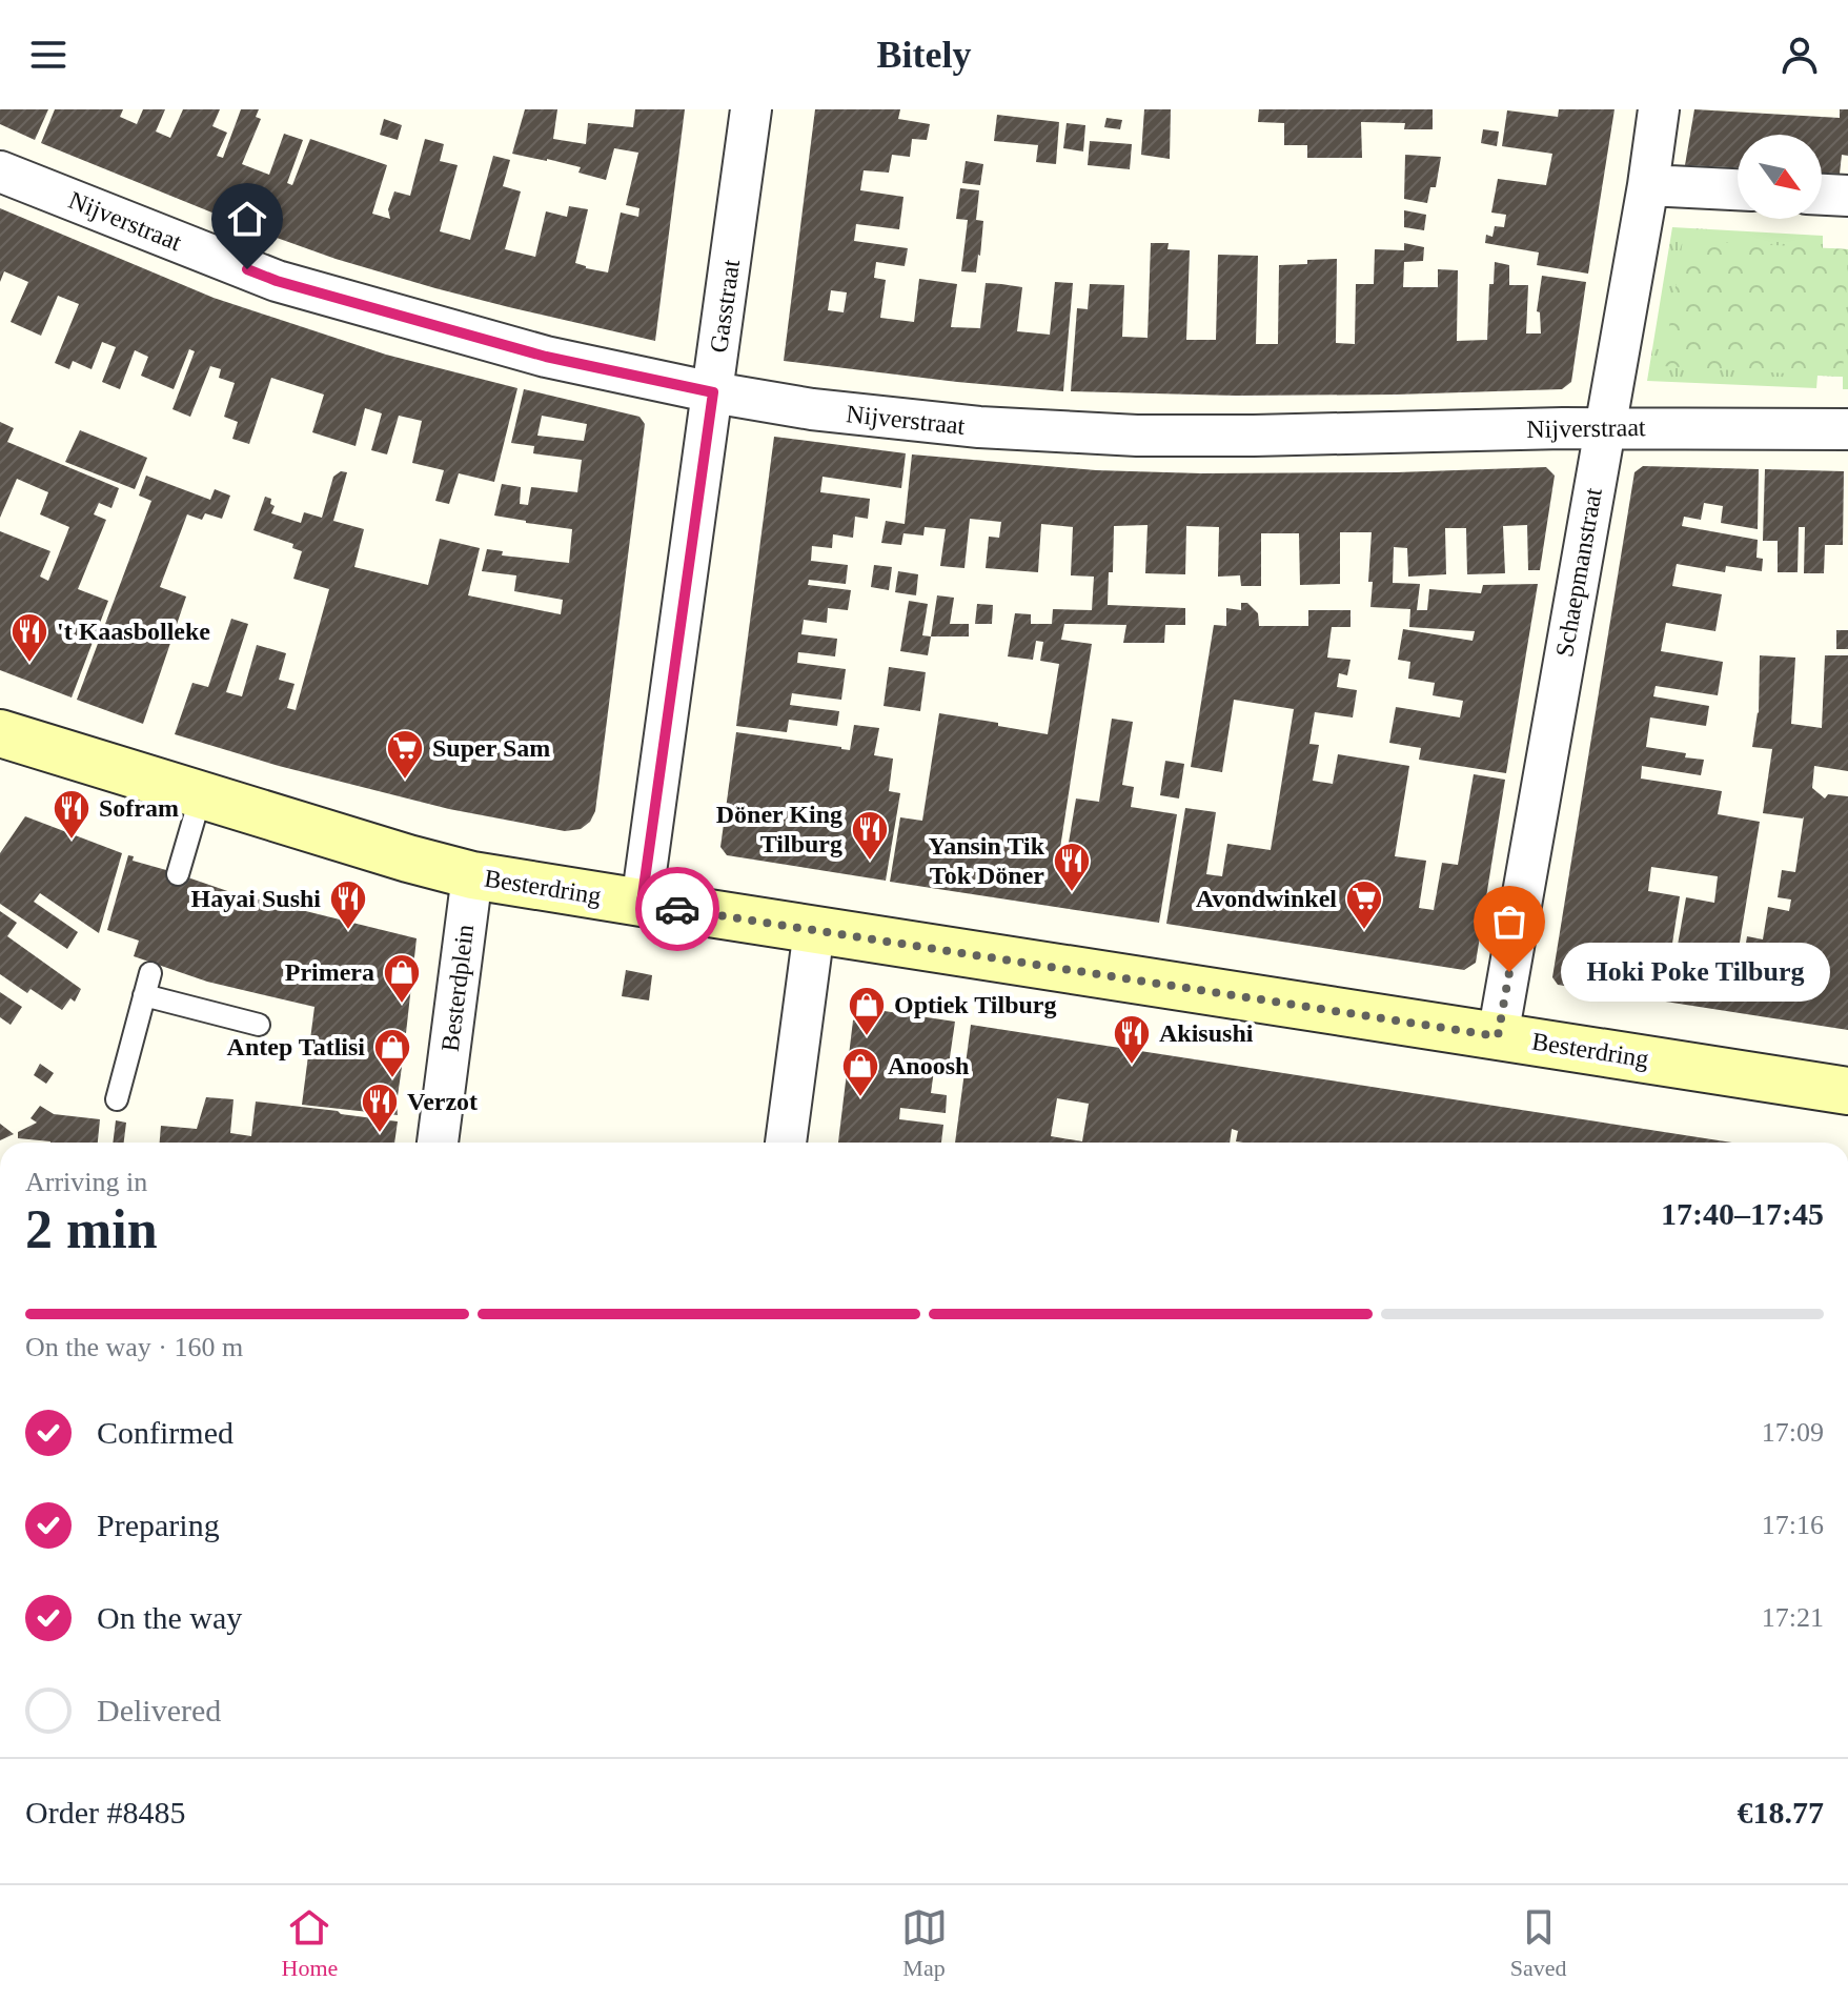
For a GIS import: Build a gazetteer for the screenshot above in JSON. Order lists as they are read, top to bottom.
{
  "streets": {
    "street": [
      "Nijverstraat",
      "Gasstraat",
      "Schaepmanstraat",
      "Besterdring",
      "Besterdplein"
    ]
  },
  "crossings": [
    ["Nijverstraat", "Gasstraat"],
    ["Nijverstraat", "Schaepmanstraat"],
    ["Gasstraat", "Besterdring"],
    ["Schaepmanstraat", "Besterdring"],
    ["Besterdring", "Besterdplein"]
  ],
  "places": {
    "restaurant": [
      "'t Kaasbolleke",
      "Sofram",
      "Döner King Tilburg",
      "Yansin Tik Tok Döner",
      "Hayai Sushi",
      "Akisushi",
      "Verzot"
    ],
    "supermarket": ["Super Sam", "Avondwinkel"],
    "other": ["Hoki Poke Tilburg"],
    "shop": [
      "Primera",
      "Optiek Tilburg",
      "Antep Tatlisi",
      "Anoosh"
    ]
  },
  "north": "bottom right",
  "page": {
    "header": "Bitely",
    "bubble": "Hoki Poke Tilburg",
    "heading": ["2 min", "Arriving in", "17:40–17:45"],
    "panel": ["Order #8485", "€18.77"],
    "bar": "On the way · 160 m",
    "list": [
      ["Confirmed", "17:09"],
      ["Preparing", "17:16"],
      ["On the way", "17:21"],
      "Delivered"
    ],
    "tabs": ["Home", "Map", "Saved"]
  }
}
